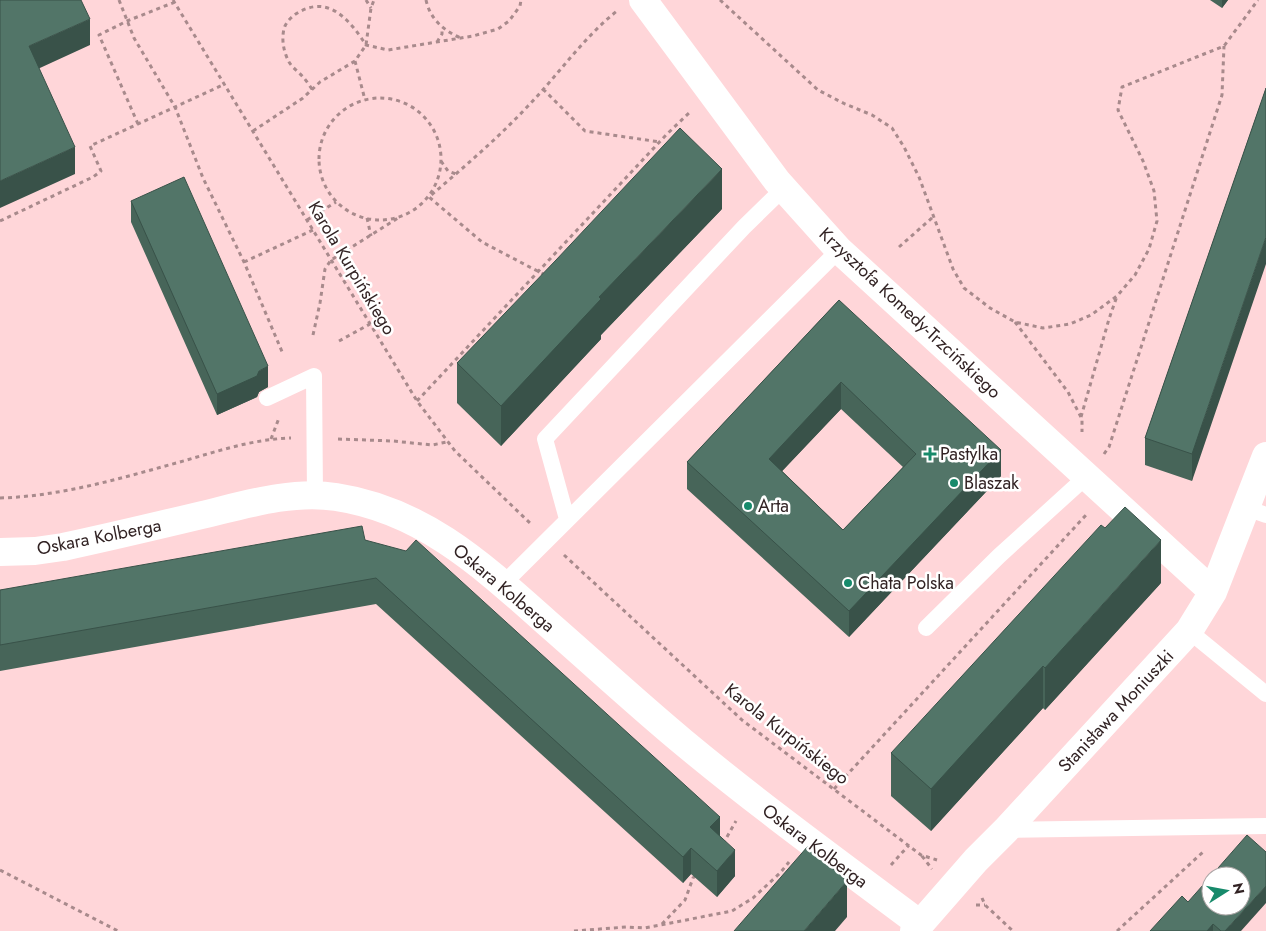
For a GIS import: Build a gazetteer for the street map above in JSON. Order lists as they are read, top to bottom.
{
  "streets": {
    "street": ["Krzysztofa Komedy-Trzcińskiego", "Oskara Kolberga", "Stanisława Moniuszki"],
    "path": ["Karola Kurpińskiego"]
  },
  "crossings": [
    ["Krzysztofa Komedy-Trzcińskiego", "Stanisława Moniuszki"],
    ["Oskara Kolberga", "Stanisława Moniuszki"]
  ],
  "places": {
    "health": ["Pastylka"],
    "other": ["Blaszak", "Arta", "Chata Polska"]
  },
  "north": "right"
}
